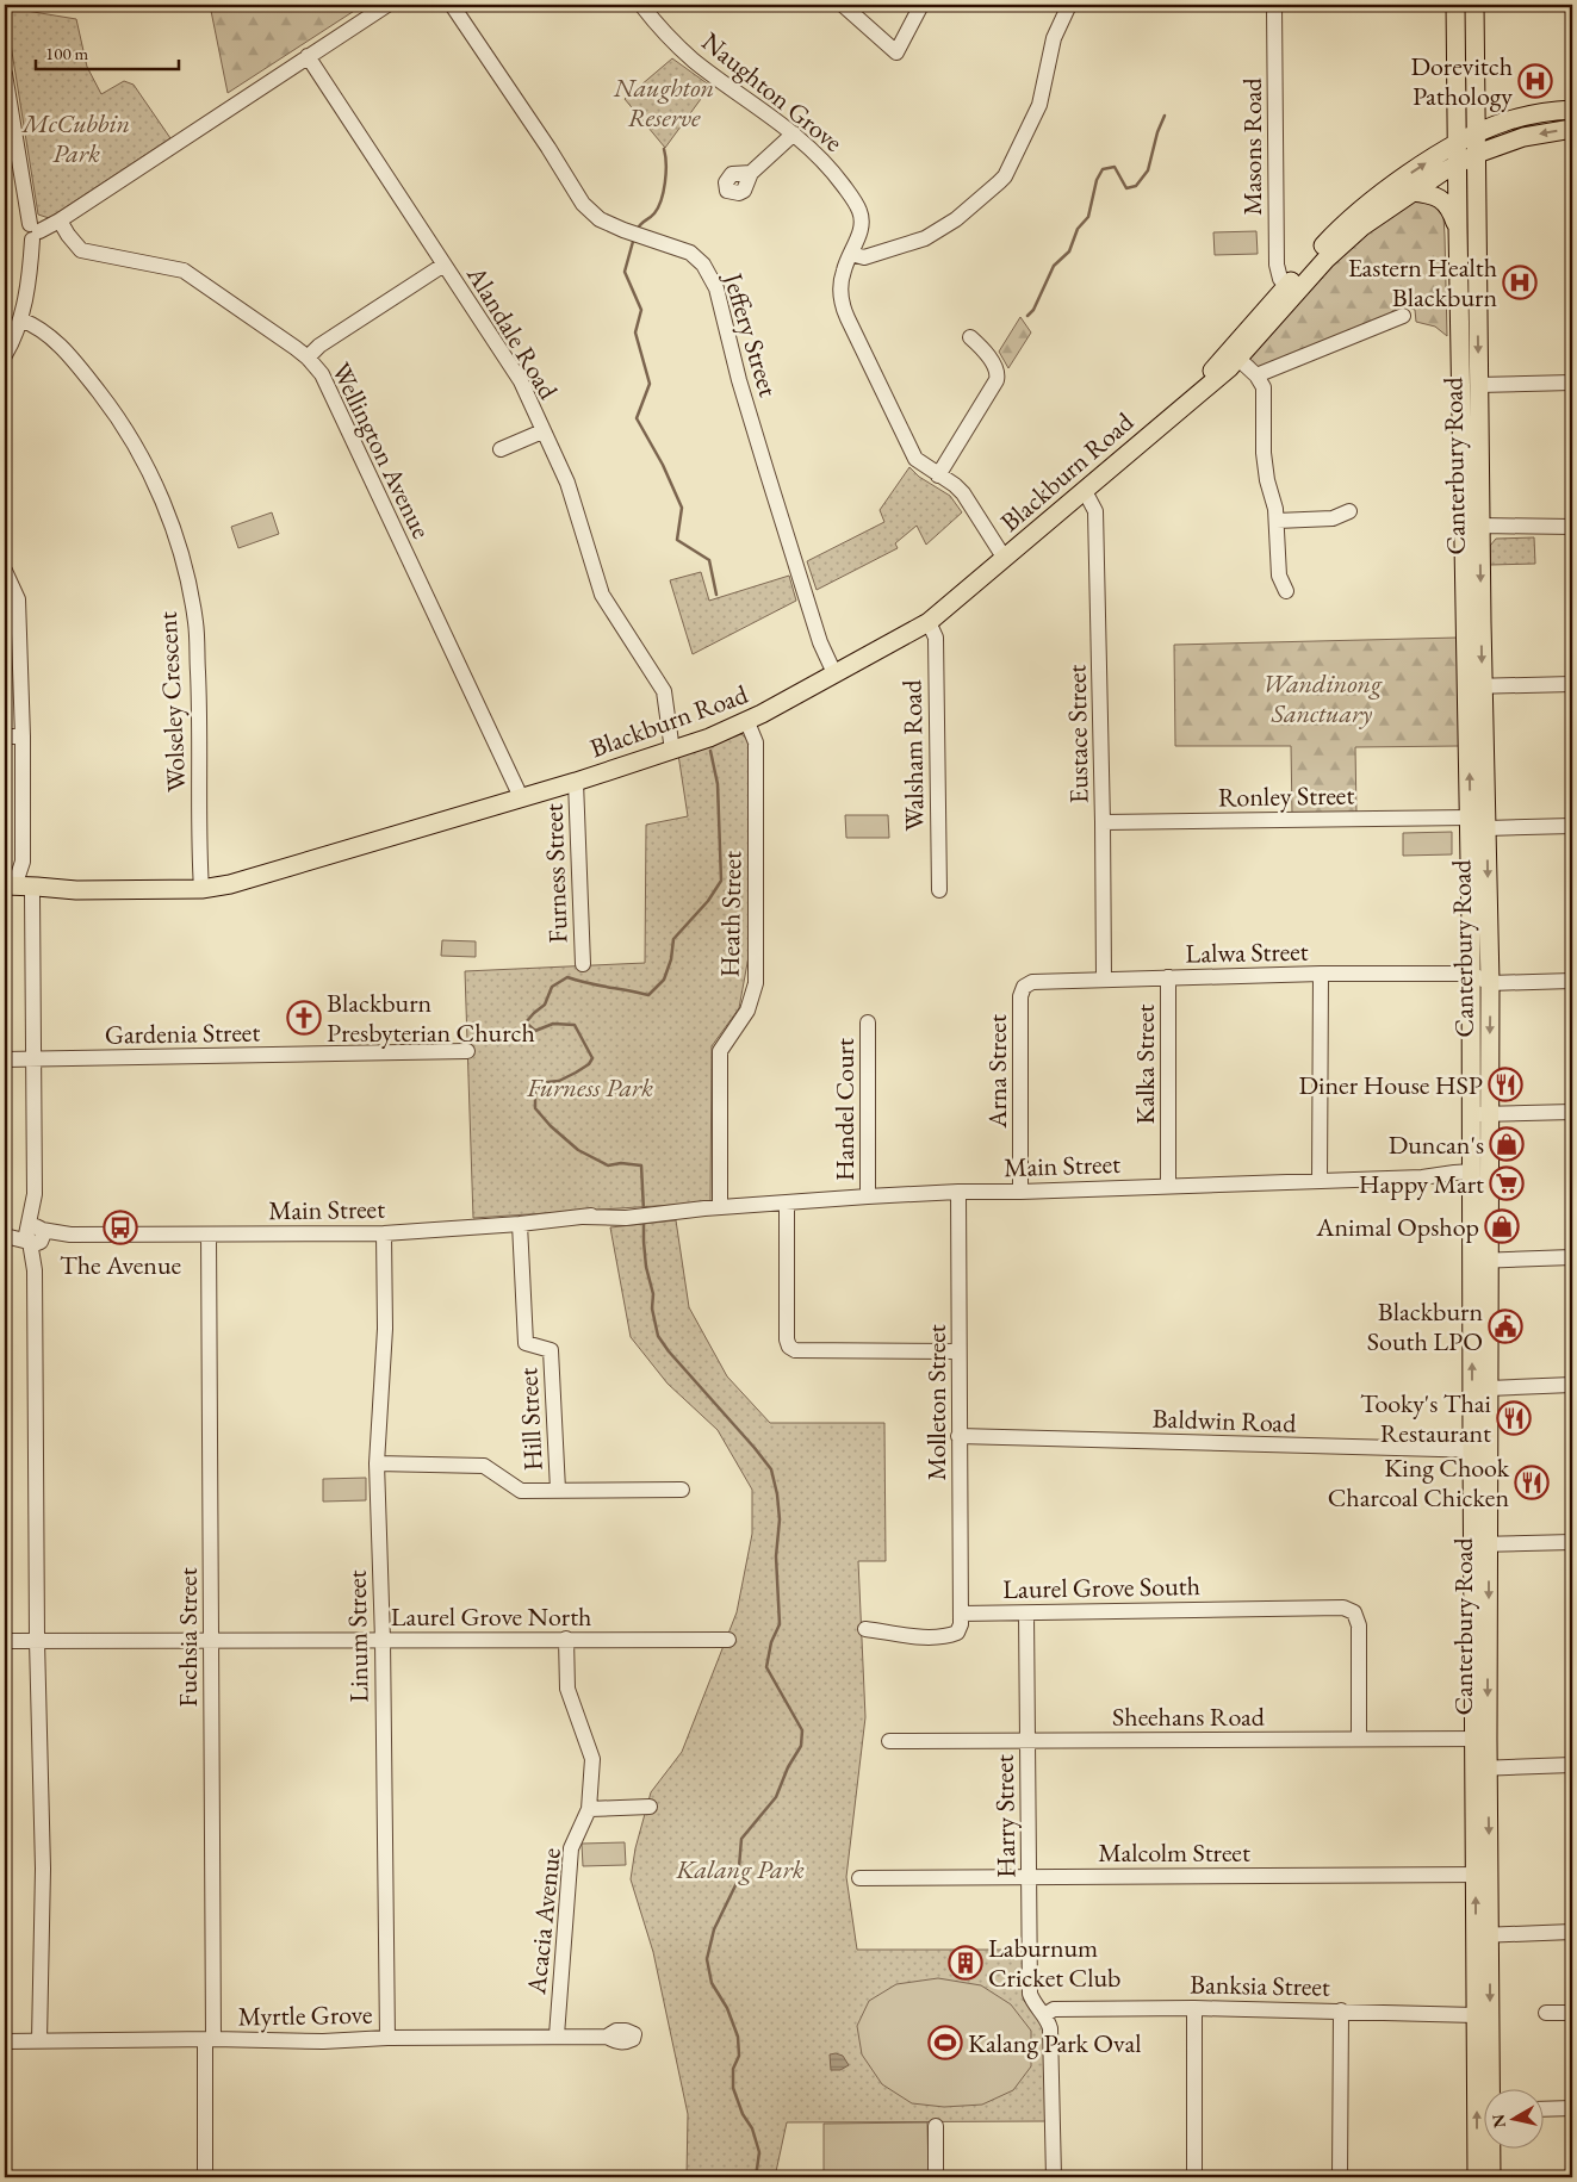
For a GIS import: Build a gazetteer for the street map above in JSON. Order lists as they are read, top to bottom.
{
  "streets": {
    "main road": ["Canterbury Road", "Blackburn Road"],
    "street": [
      "Naughton Grove",
      "Masons Road",
      "Alandale Road",
      "Jeffery Street",
      "Wellington Avenue",
      "Wolseley Crescent",
      "Eustace Street",
      "Walsham Road",
      "Ronley Street",
      "Furness Street",
      "Heath Street",
      "Lalwa Street",
      "Gardenia Street",
      "Kalka Street",
      "Arna Street",
      "Handel Court",
      "Main Street",
      "Molleton Street",
      "Hill Street",
      "Baldwin Road",
      "Laurel Grove South",
      "Laurel Grove North",
      "Linum Street",
      "Fuchsia Street",
      "Sheehans Road",
      "Harry Street",
      "Malcolm Street",
      "Acacia Avenue",
      "Banksia Street",
      "Myrtle Grove"
    ]
  },
  "crossings": [
    ["Naughton Grove", "Blackburn Road"],
    ["Masons Road", "Blackburn Road"],
    ["Alandale Road", "Blackburn Road"],
    ["Jeffery Street", "Blackburn Road"],
    ["Wellington Avenue", "Blackburn Road"],
    ["Canterbury Road", "Blackburn Road"],
    ["Canterbury Road", "Ronley Street"],
    ["Canterbury Road", "Lalwa Street"],
    ["Canterbury Road", "Main Street"],
    ["Canterbury Road", "Baldwin Road"],
    ["Canterbury Road", "Sheehans Road"],
    ["Canterbury Road", "Malcolm Street"],
    ["Canterbury Road", "Banksia Street"],
    ["Blackburn Road", "Wolseley Crescent"],
    ["Blackburn Road", "Eustace Street"],
    ["Blackburn Road", "Walsham Road"],
    ["Blackburn Road", "Furness Street"],
    ["Blackburn Road", "Heath Street"],
    ["Eustace Street", "Ronley Street"],
    ["Eustace Street", "Lalwa Street"],
    ["Heath Street", "Main Street"],
    ["Lalwa Street", "Kalka Street"],
    ["Lalwa Street", "Arna Street"],
    ["Kalka Street", "Main Street"],
    ["Arna Street", "Main Street"],
    ["Handel Court", "Main Street"],
    ["Main Street", "Molleton Street"],
    ["Main Street", "Hill Street"],
    ["Main Street", "Linum Street"],
    ["Main Street", "Fuchsia Street"],
    ["Molleton Street", "Baldwin Road"],
    ["Molleton Street", "Laurel Grove South"],
    ["Laurel Grove South", "Sheehans Road"],
    ["Laurel Grove South", "Harry Street"],
    ["Laurel Grove North", "Linum Street"],
    ["Laurel Grove North", "Fuchsia Street"],
    ["Laurel Grove North", "Acacia Avenue"],
    ["Linum Street", "Myrtle Grove"],
    ["Fuchsia Street", "Myrtle Grove"],
    ["Sheehans Road", "Harry Street"],
    ["Harry Street", "Malcolm Street"],
    ["Harry Street", "Banksia Street"],
    ["Acacia Avenue", "Myrtle Grove"]
  ],
  "parks": [
    "Naughton Reserve",
    "McCubbin Park",
    "Wandinong Sanctuary",
    "Furness Park",
    "Kalang Park"
  ],
  "places": {
    "hospital": ["Dorevitch Pathology", "Eastern Health Blackburn"],
    "church": ["Blackburn Presbyterian Church"],
    "restaurant": ["Diner House HSP", "Tooky's Thai Restaurant", "King Chook Charcoal Chicken"],
    "shop": ["Duncan's", "Animal Opshop"],
    "supermarket": ["Happy Mart"],
    "bus stop": ["The Avenue"],
    "public building": ["Blackburn South LPO"],
    "building": ["Laburnum Cricket Club"],
    "sports": ["Kalang Park Oval"]
  },
  "scale_bar": "100 m",
  "north": "left"
}
